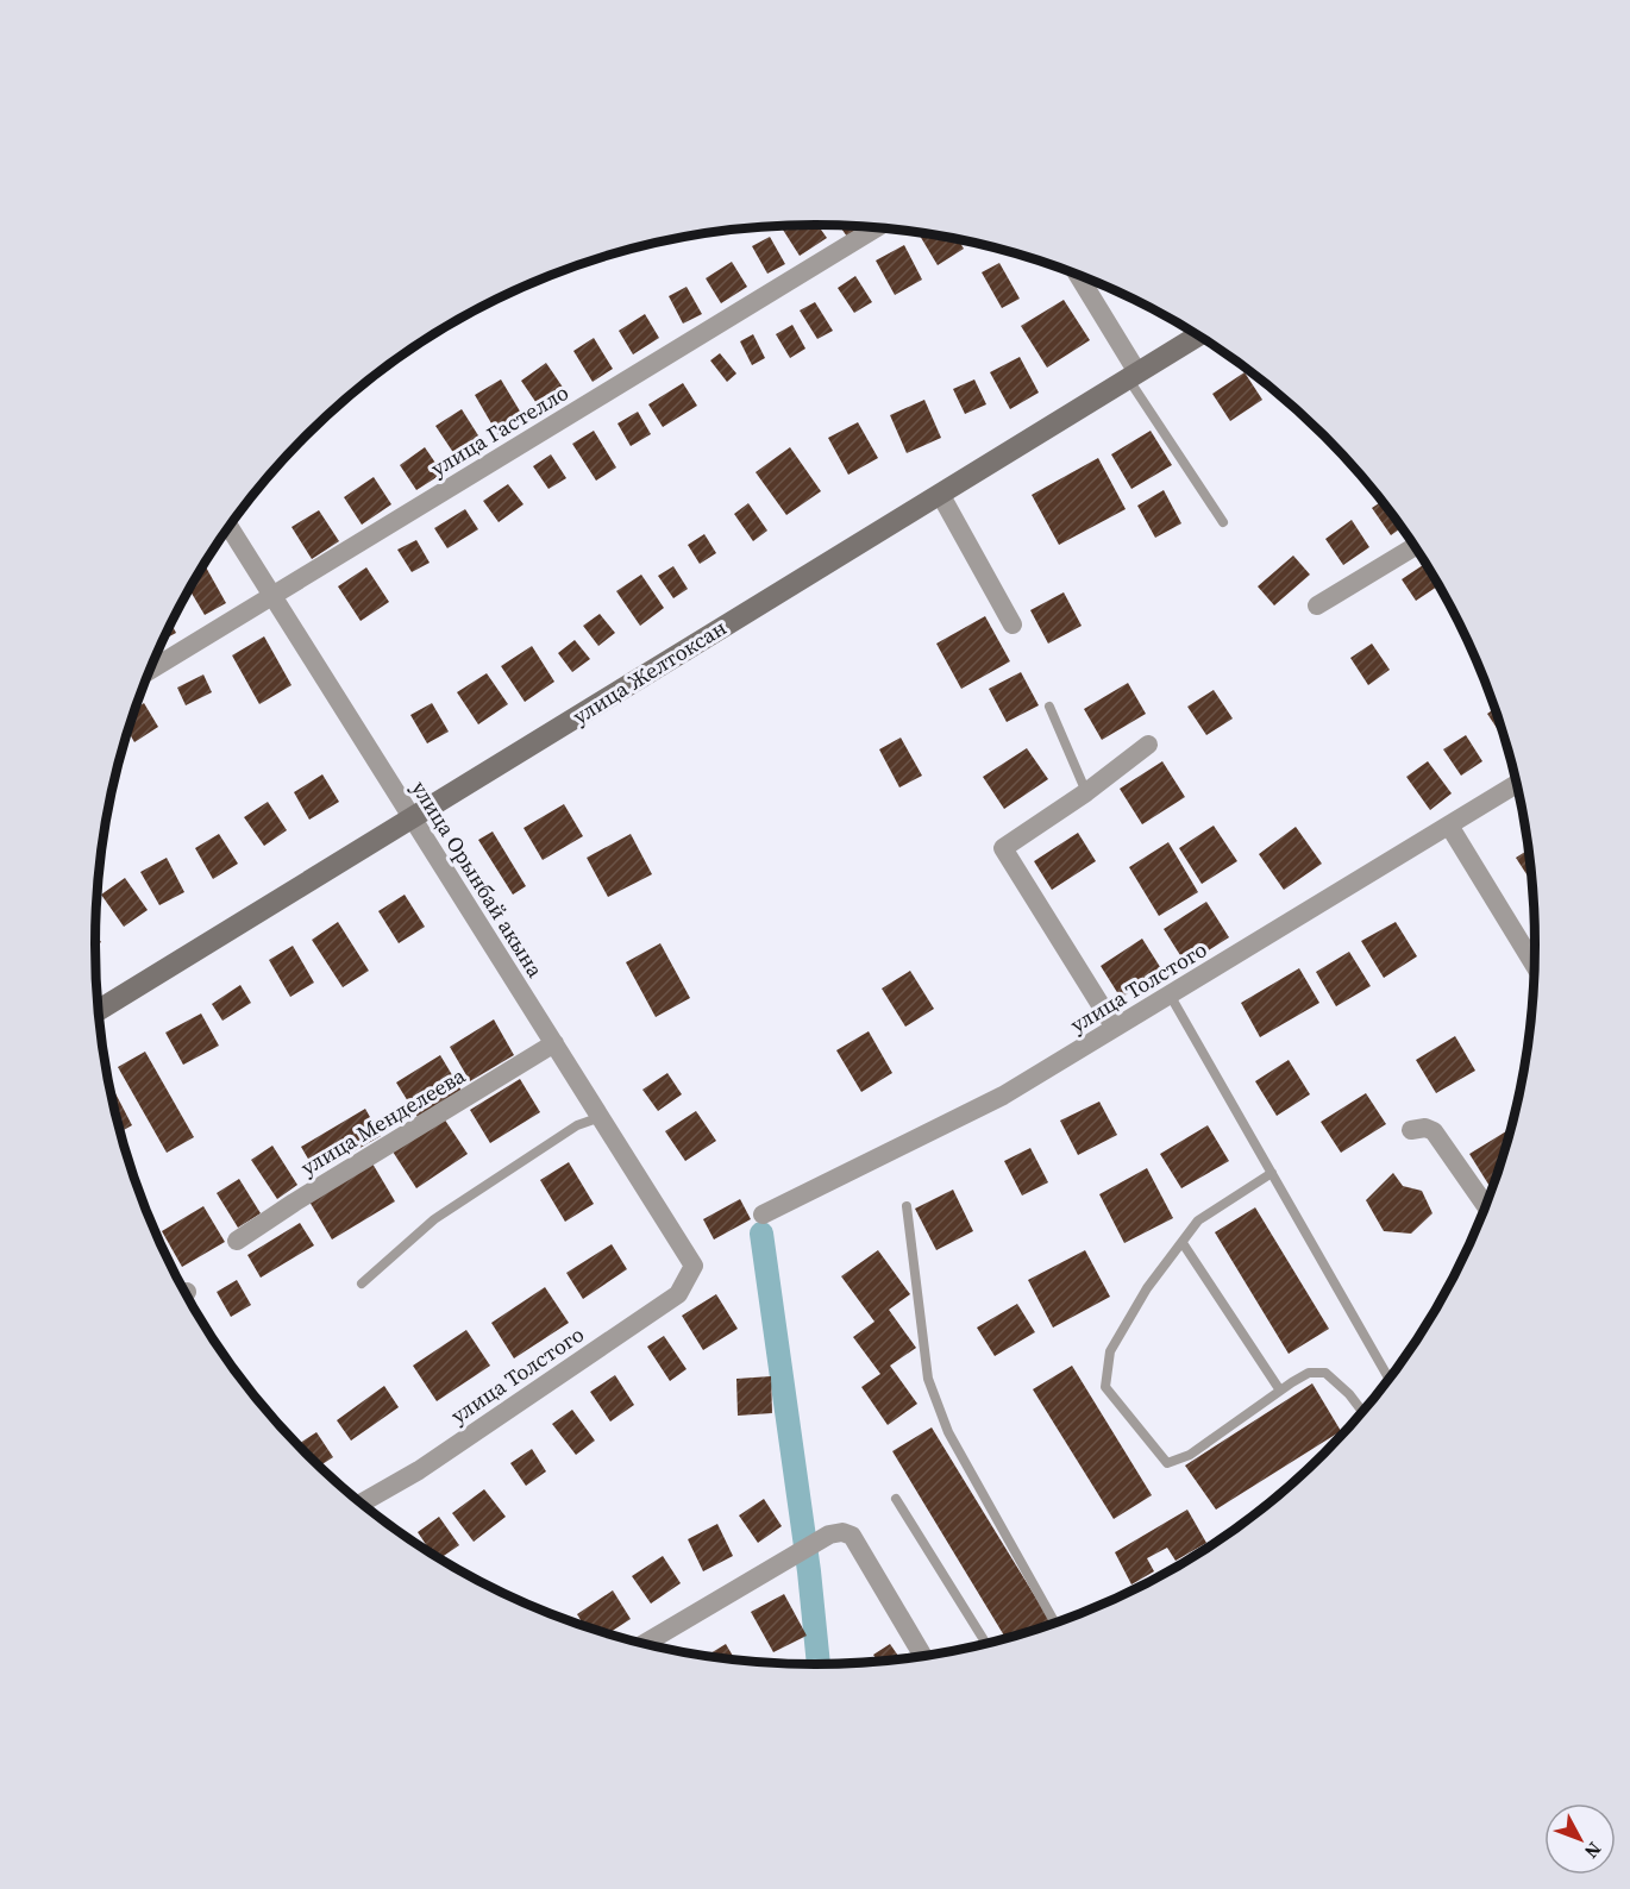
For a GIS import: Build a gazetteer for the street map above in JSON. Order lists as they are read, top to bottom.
{
  "streets": {
    "main road": ["улица Желтоксан"],
    "street": [
      "улица Гастелло",
      "улица Орынбай акына",
      "улица Толстого",
      "улица Менделеева"
    ]
  },
  "crossings": [
    ["улица Гастелло", "улица Орынбай акына"],
    ["улица Желтоксан", "улица Орынбай акына"],
    ["улица Орынбай акына", "улица Толстого"],
    ["улица Орынбай акына", "улица Менделеева"]
  ],
  "north": "bottom right"
}
